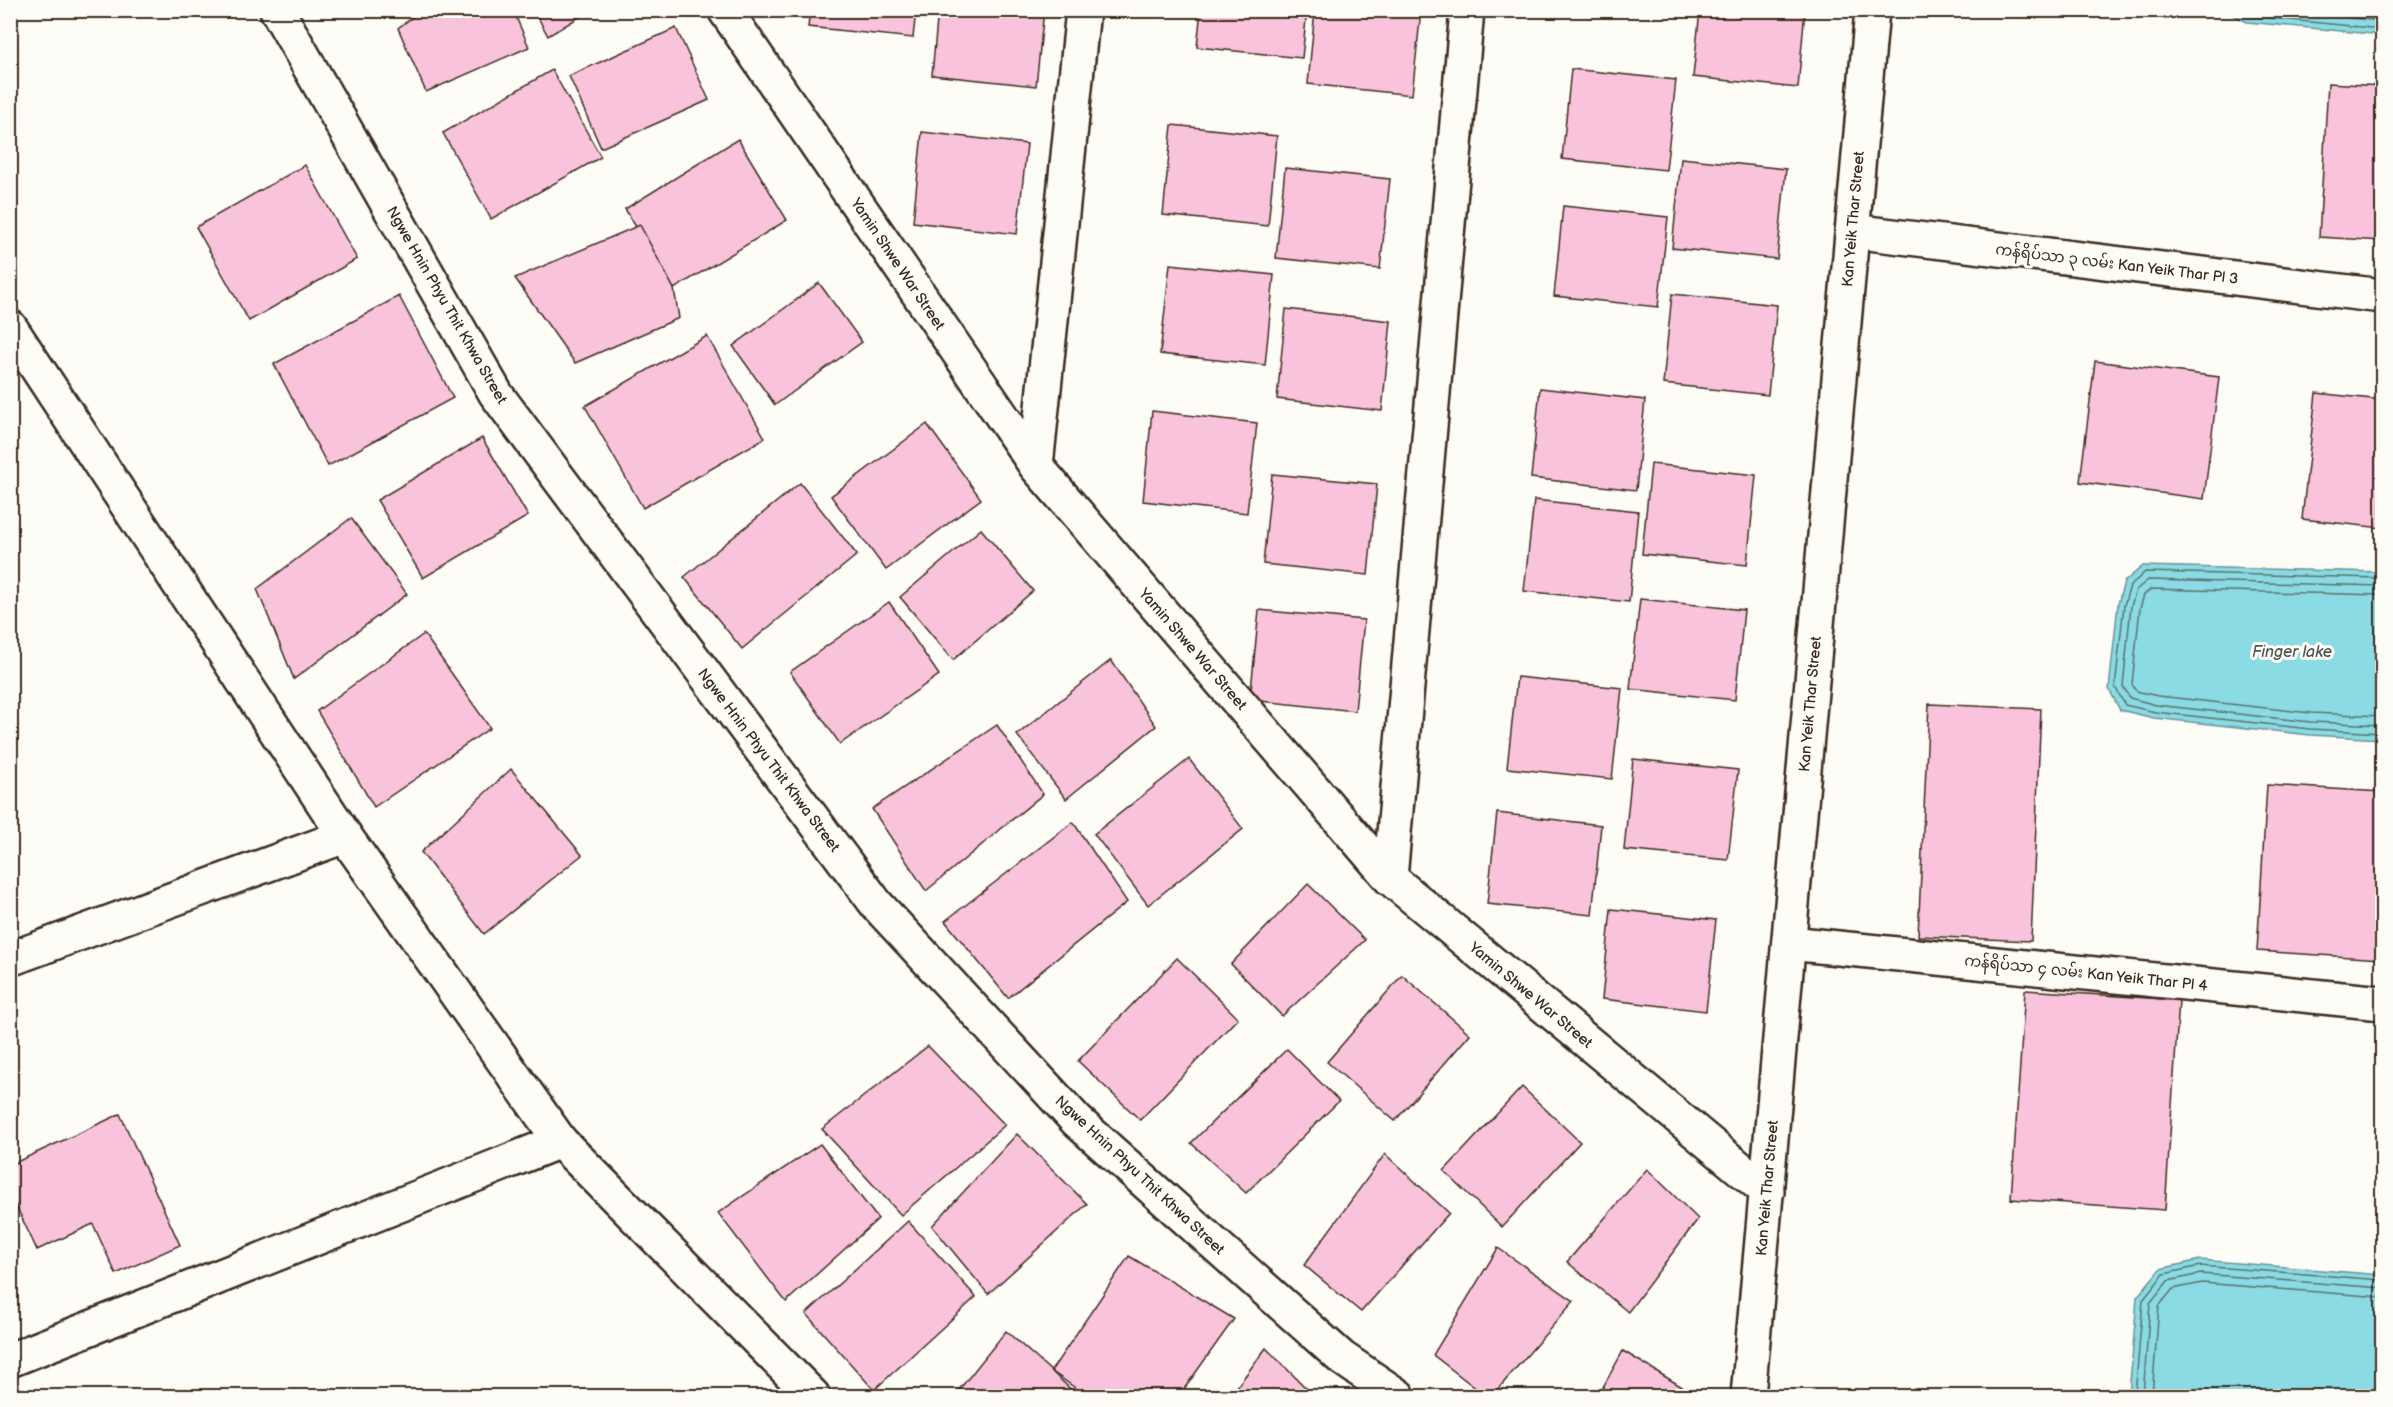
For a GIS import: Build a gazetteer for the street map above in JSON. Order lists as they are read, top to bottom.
{
  "streets": {
    "street": [
      "Kan Yeik Thar Street",
      "Yamin Shwe War Street",
      "ကန်ရိပ်သာ ၃ လမ်း Kan Yeik Thar Pl 3",
      "Ngwe Hnin Phyu Thit Khwa Street",
      "ကန်ရိပ်သာ ၄ လမ်း Kan Yeik Thar Pl 4"
    ]
  },
  "crossings": [
    ["Kan Yeik Thar Street", "Yamin Shwe War Street"],
    ["Kan Yeik Thar Street", "ကန်ရိပ်သာ ၃ လမ်း Kan Yeik Thar Pl 3"],
    ["Kan Yeik Thar Street", "ကန်ရိပ်သာ ၄ လမ်း Kan Yeik Thar Pl 4"]
  ],
  "water": ["Finger lake"]
}
